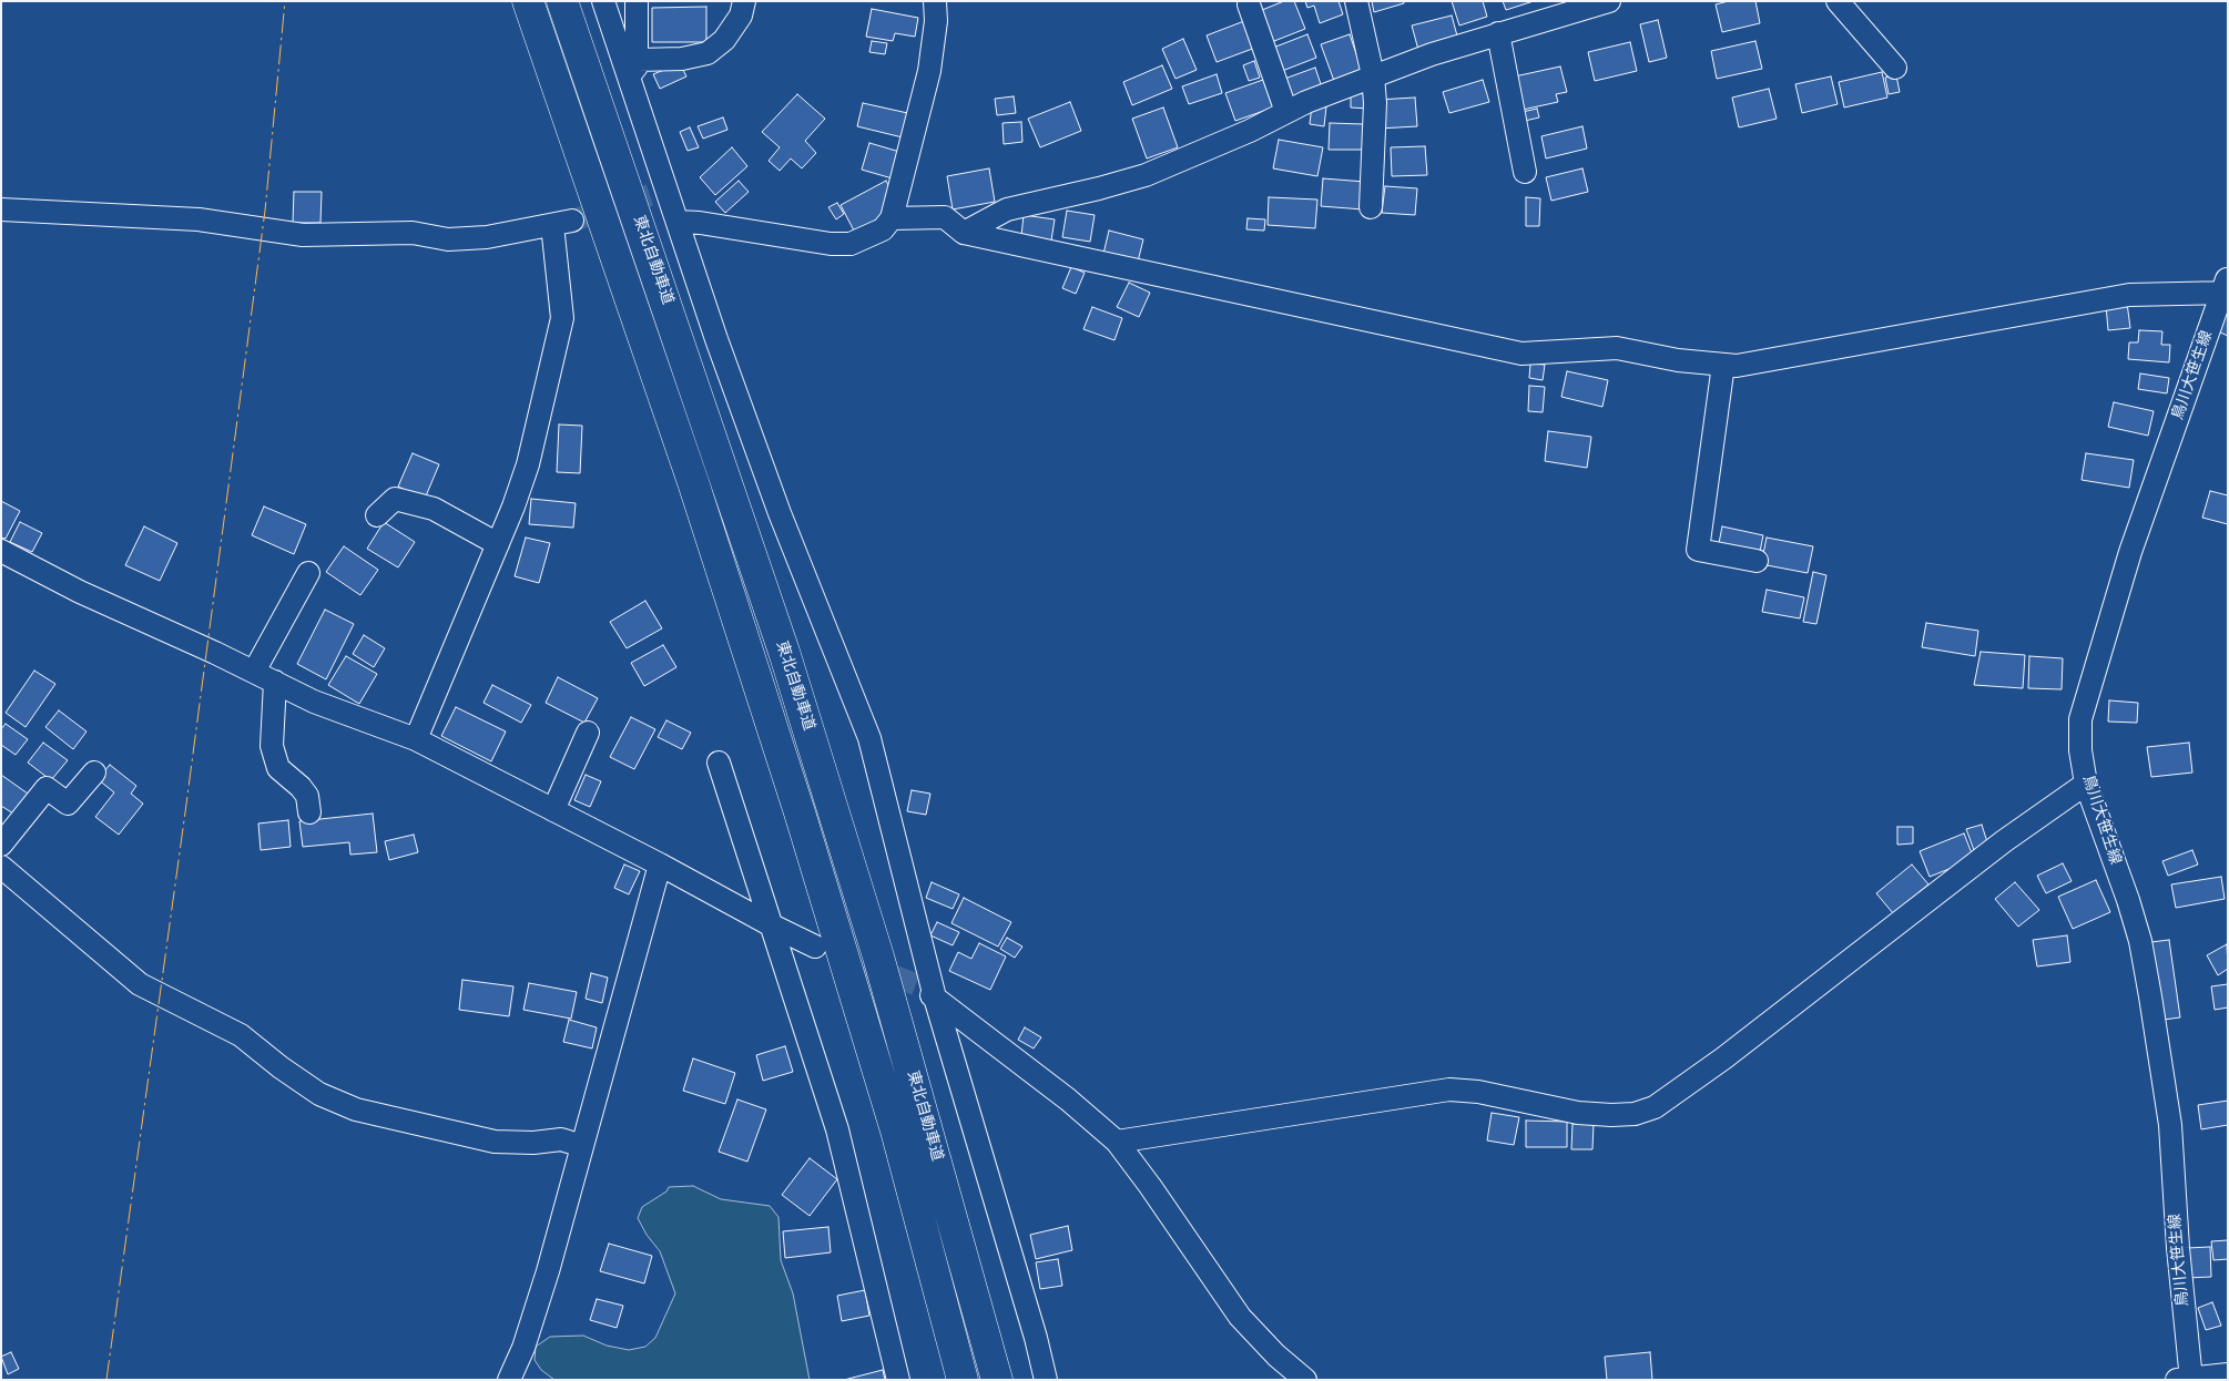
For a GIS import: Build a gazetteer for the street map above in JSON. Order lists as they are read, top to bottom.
{
  "streets": {
    "highway": ["東北自動車道"],
    "street": ["鳥川大笹生線"]
  }
}
